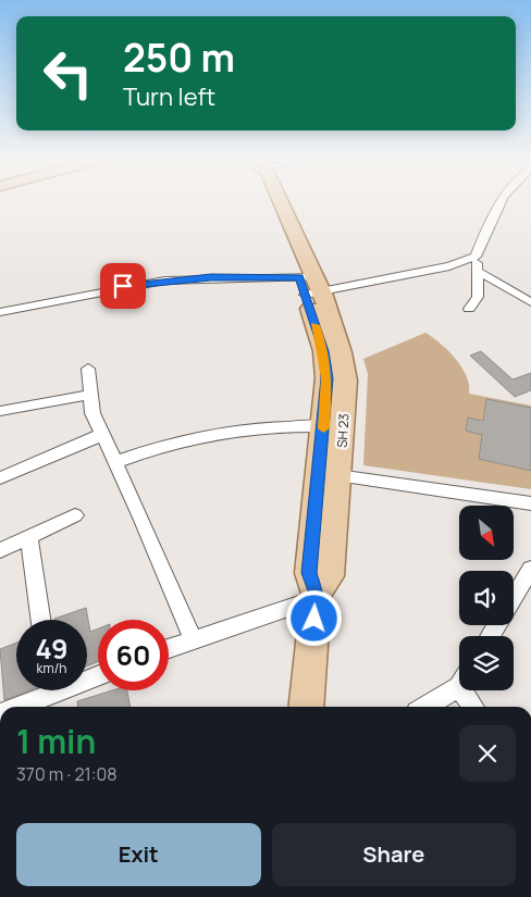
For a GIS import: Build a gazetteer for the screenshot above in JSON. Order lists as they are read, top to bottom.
{
  "streets": {
    "main road": ["SH 23"]
  },
  "north": "bottom right",
  "page": {
    "turn": ["250 m", "Turn left"],
    "speed": "49 km/h",
    "limit": "60",
    "heading": ["1 min", "370 m · 21:08"],
    "buttons": ["Exit", "Share"]
  }
}
